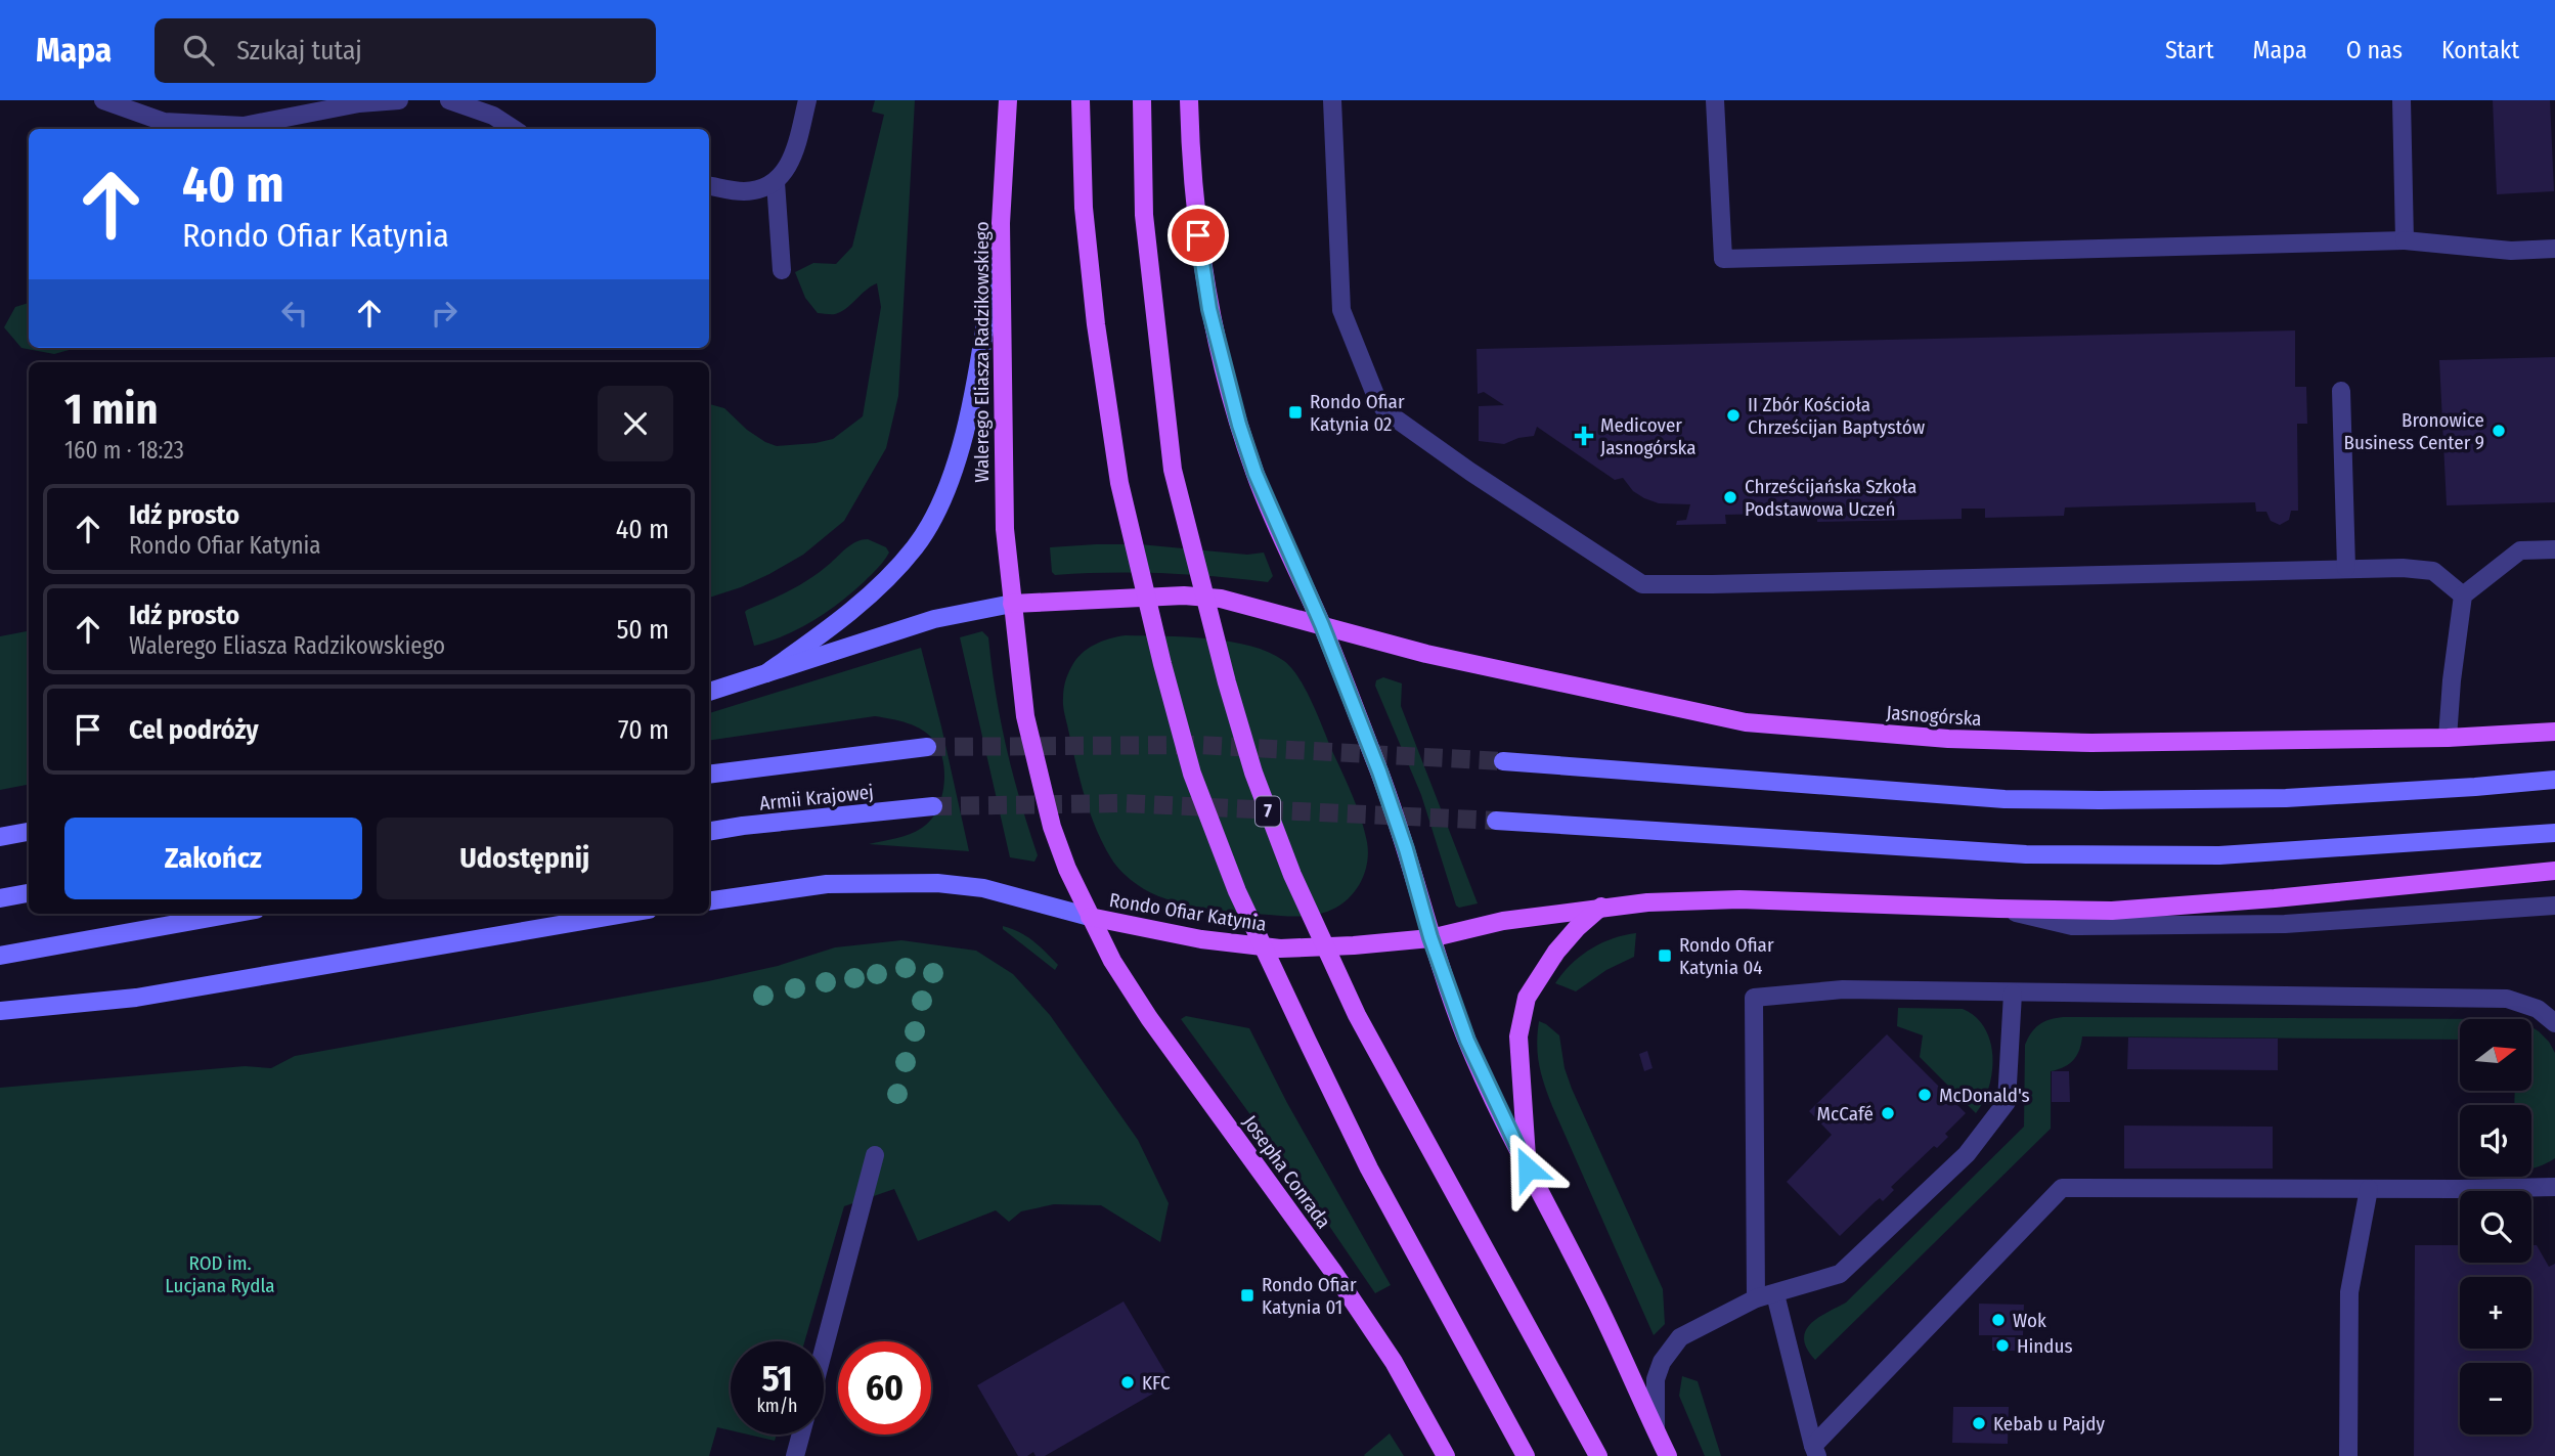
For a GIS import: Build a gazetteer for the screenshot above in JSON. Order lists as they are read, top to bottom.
{
  "streets": {
    "main road": [
      "Walerego Eliasza Radzikowskiego",
      "Jasnogórska",
      "Armii Krajowej",
      "7",
      "Rondo Ofiar Katynia",
      "Josepha Conrada"
    ]
  },
  "crossings": [
    ["Walerego Eliasza Radzikowskiego", "Rondo Ofiar Katynia"],
    ["Rondo Ofiar Katynia", "Josepha Conrada"]
  ],
  "parks": ["ROD im. Lucjana Rydla"],
  "places": {
    "transit": ["Rondo Ofiar Katynia 02", "Rondo Ofiar Katynia 04", "Rondo Ofiar Katynia 01"],
    "other": [
      "II Zbór Kościoła Chrześcijan Baptystów",
      "Bronowice Business Center 9",
      "Chrześcijańska Szkoła Podstawowa Uczeń",
      "McDonald's",
      "McCafé",
      "Wok",
      "Hindus",
      "KFC",
      "Kebab u Pajdy"
    ],
    "health": ["Medicover Jasnogórska"]
  },
  "north": "right",
  "page": {
    "header": "Mapa",
    "search": "Szukaj tutaj",
    "nav": [
      "Start",
      "Mapa",
      "O nas",
      "Kontakt"
    ],
    "turn": ["40 m", "Rondo Ofiar Katynia"],
    "heading": ["1 min", "160 m · 18:23"],
    "list": [
      {
        "name": "Idź prosto",
        "note": "Rondo Ofiar Katynia",
        "value": "40 m"
      },
      {
        "name": "Idź prosto",
        "note": "Walerego Eliasza Radzikowskiego",
        "value": "50 m"
      },
      {
        "name": "Cel podróży",
        "value": "70 m"
      }
    ],
    "buttons": ["Zakończ", "Udostępnij"],
    "map_buttons": ["+", "−"],
    "speed": "51 km/h",
    "limit": "60"
  }
}
